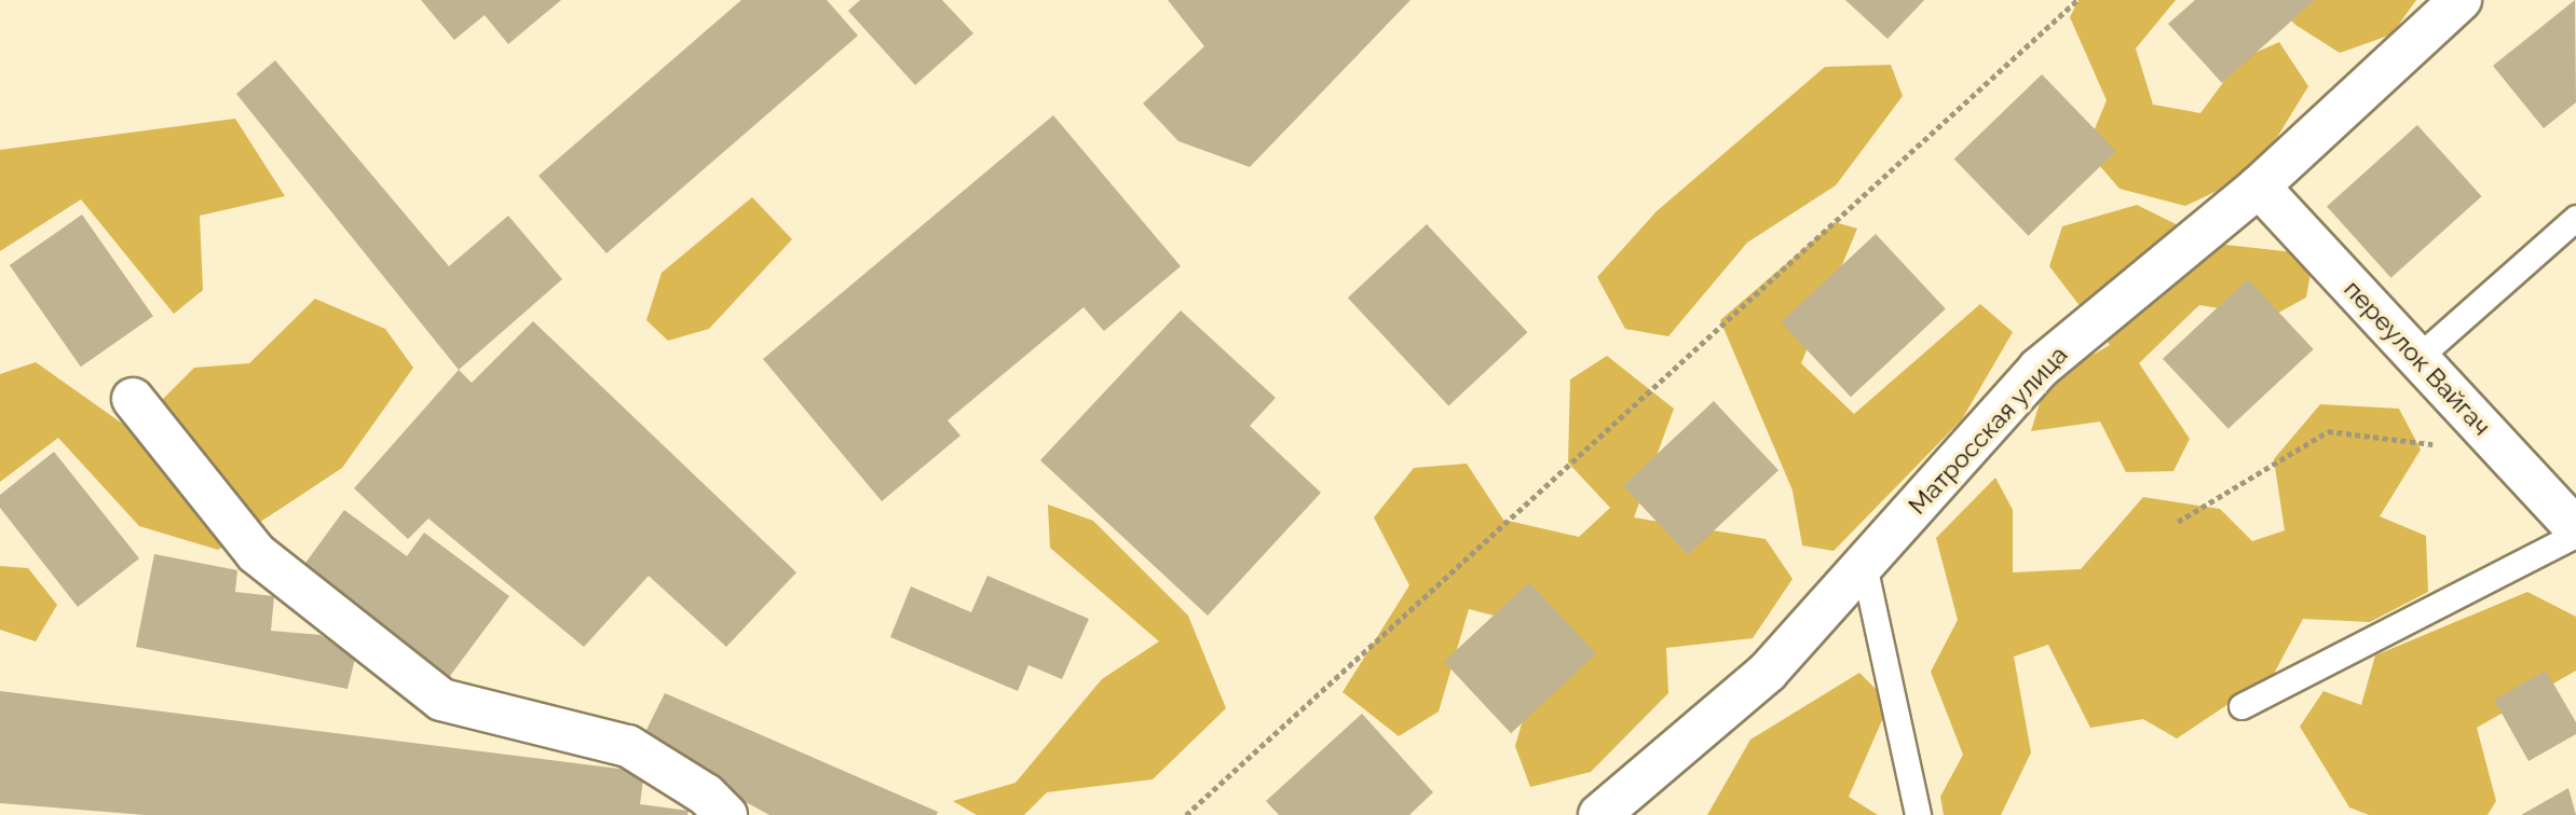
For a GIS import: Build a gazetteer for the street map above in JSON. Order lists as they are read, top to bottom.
{
  "streets": {
    "street": ["переулок Вайгач", "Матросская улица"]
  },
  "crossings": [
    ["переулок Вайгач", "Матросская улица"]
  ]
}
